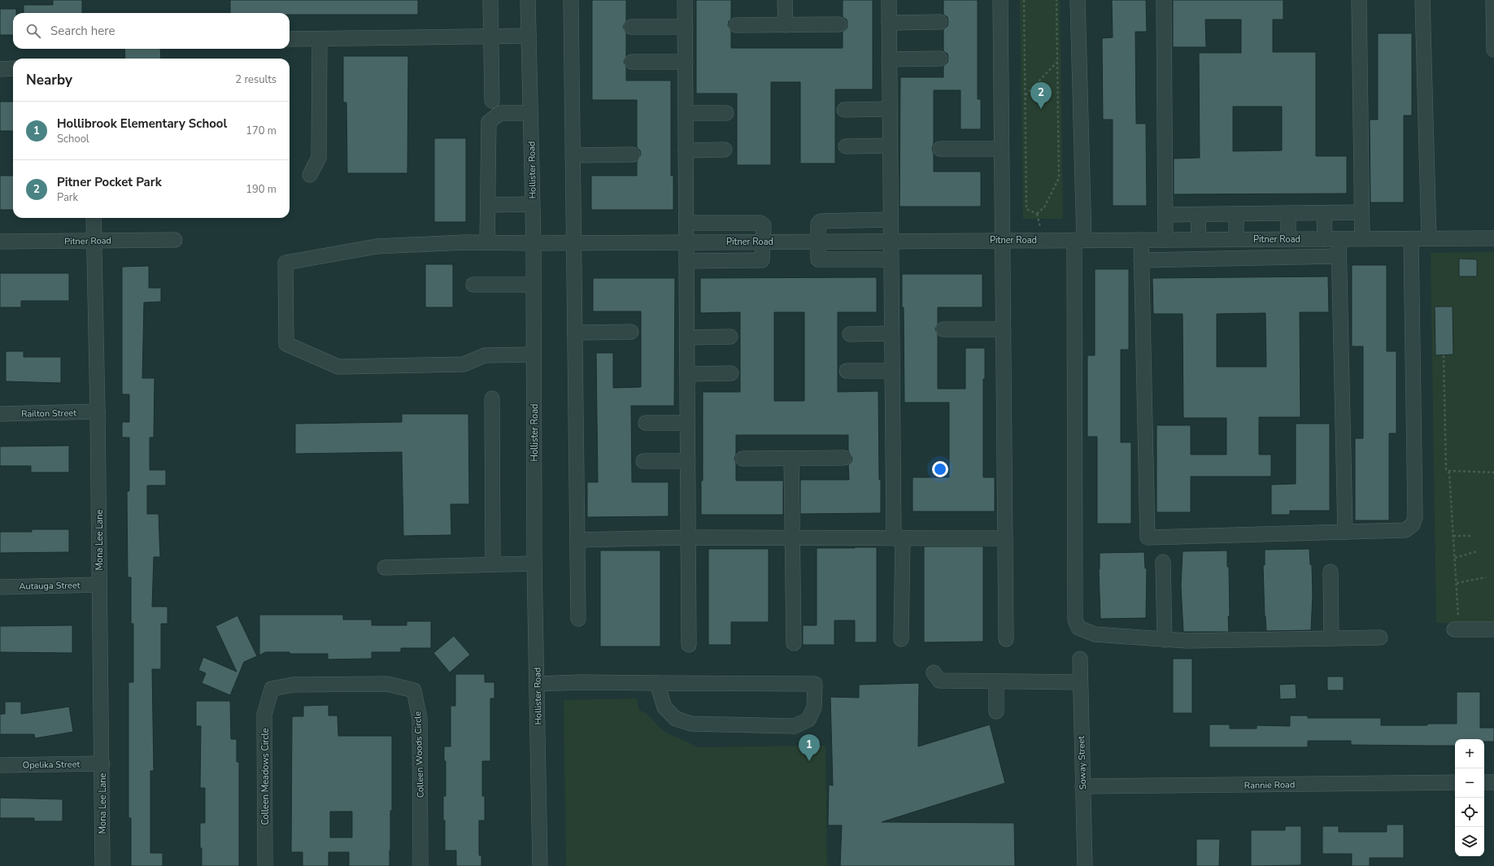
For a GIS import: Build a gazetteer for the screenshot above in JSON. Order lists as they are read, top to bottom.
{
  "streets": {
    "street": [
      "Hollister Road",
      "Pitner Road",
      "Railton Street",
      "Mona Lee Lane",
      "Autauga Street",
      "Colleen Woods Circle",
      "Soway Street",
      "Opelika Street",
      "Colleen Meadows Circle",
      "Rannie Road"
    ]
  },
  "crossings": [
    ["Hollister Road", "Pitner Road"],
    ["Pitner Road", "Mona Lee Lane"],
    ["Railton Street", "Mona Lee Lane"],
    ["Mona Lee Lane", "Autauga Street"],
    ["Mona Lee Lane", "Opelika Street"],
    ["Colleen Woods Circle", "Colleen Meadows Circle"],
    ["Soway Street", "Rannie Road"]
  ],
  "page": {
    "search": "Search here",
    "heading": ["Nearby", "2 results"],
    "pins": ["2", "1"],
    "list": [
      {
        "mark": "1",
        "name": "Hollibrook Elementary School",
        "note": "School",
        "value": "170 m"
      },
      {
        "mark": "2",
        "name": "Pitner Pocket Park",
        "note": "Park",
        "value": "190 m"
      }
    ],
    "map_buttons": ["+", "−"]
  }
}
